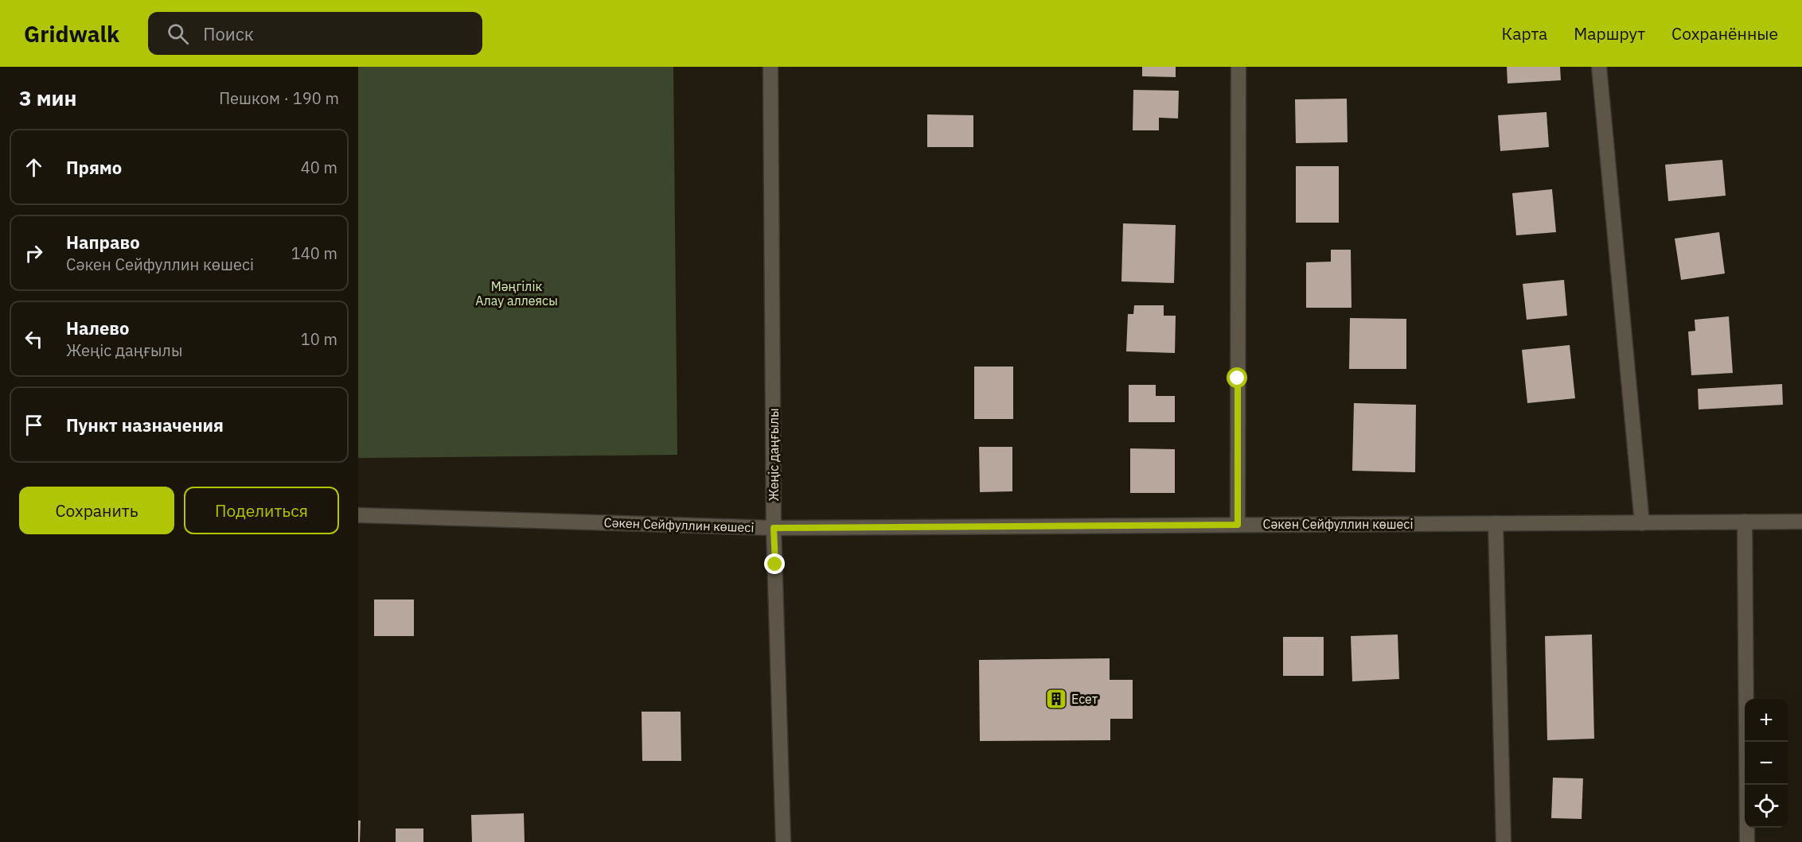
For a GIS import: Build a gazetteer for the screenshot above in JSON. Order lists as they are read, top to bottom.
{
  "streets": {
    "street": ["Жеңіс даңғылы", "Сәкен Сейфуллин көшесі"]
  },
  "crossings": [
    ["Жеңіс даңғылы", "Сәкен Сейфуллин көшесі"]
  ],
  "parks": ["Мәңгілік Алау аллеясы"],
  "places": {
    "building": ["Есет"]
  },
  "page": {
    "header": "Gridwalk",
    "search": "Поиск",
    "nav": ["Карта", "Маршрут", "Сохранённые"],
    "heading": ["3 мин", "Пешком · 190 m"],
    "list": [
      ["Прямо", "40 m"],
      ["Направо", "Сәкен Сейфуллин көшесі", "140 m"],
      ["Налево", "Жеңіс даңғылы", "10 m"],
      "Пункт назначения"
    ],
    "buttons": ["Сохранить", "Поделиться"],
    "map_buttons": ["+", "−"]
  }
}
